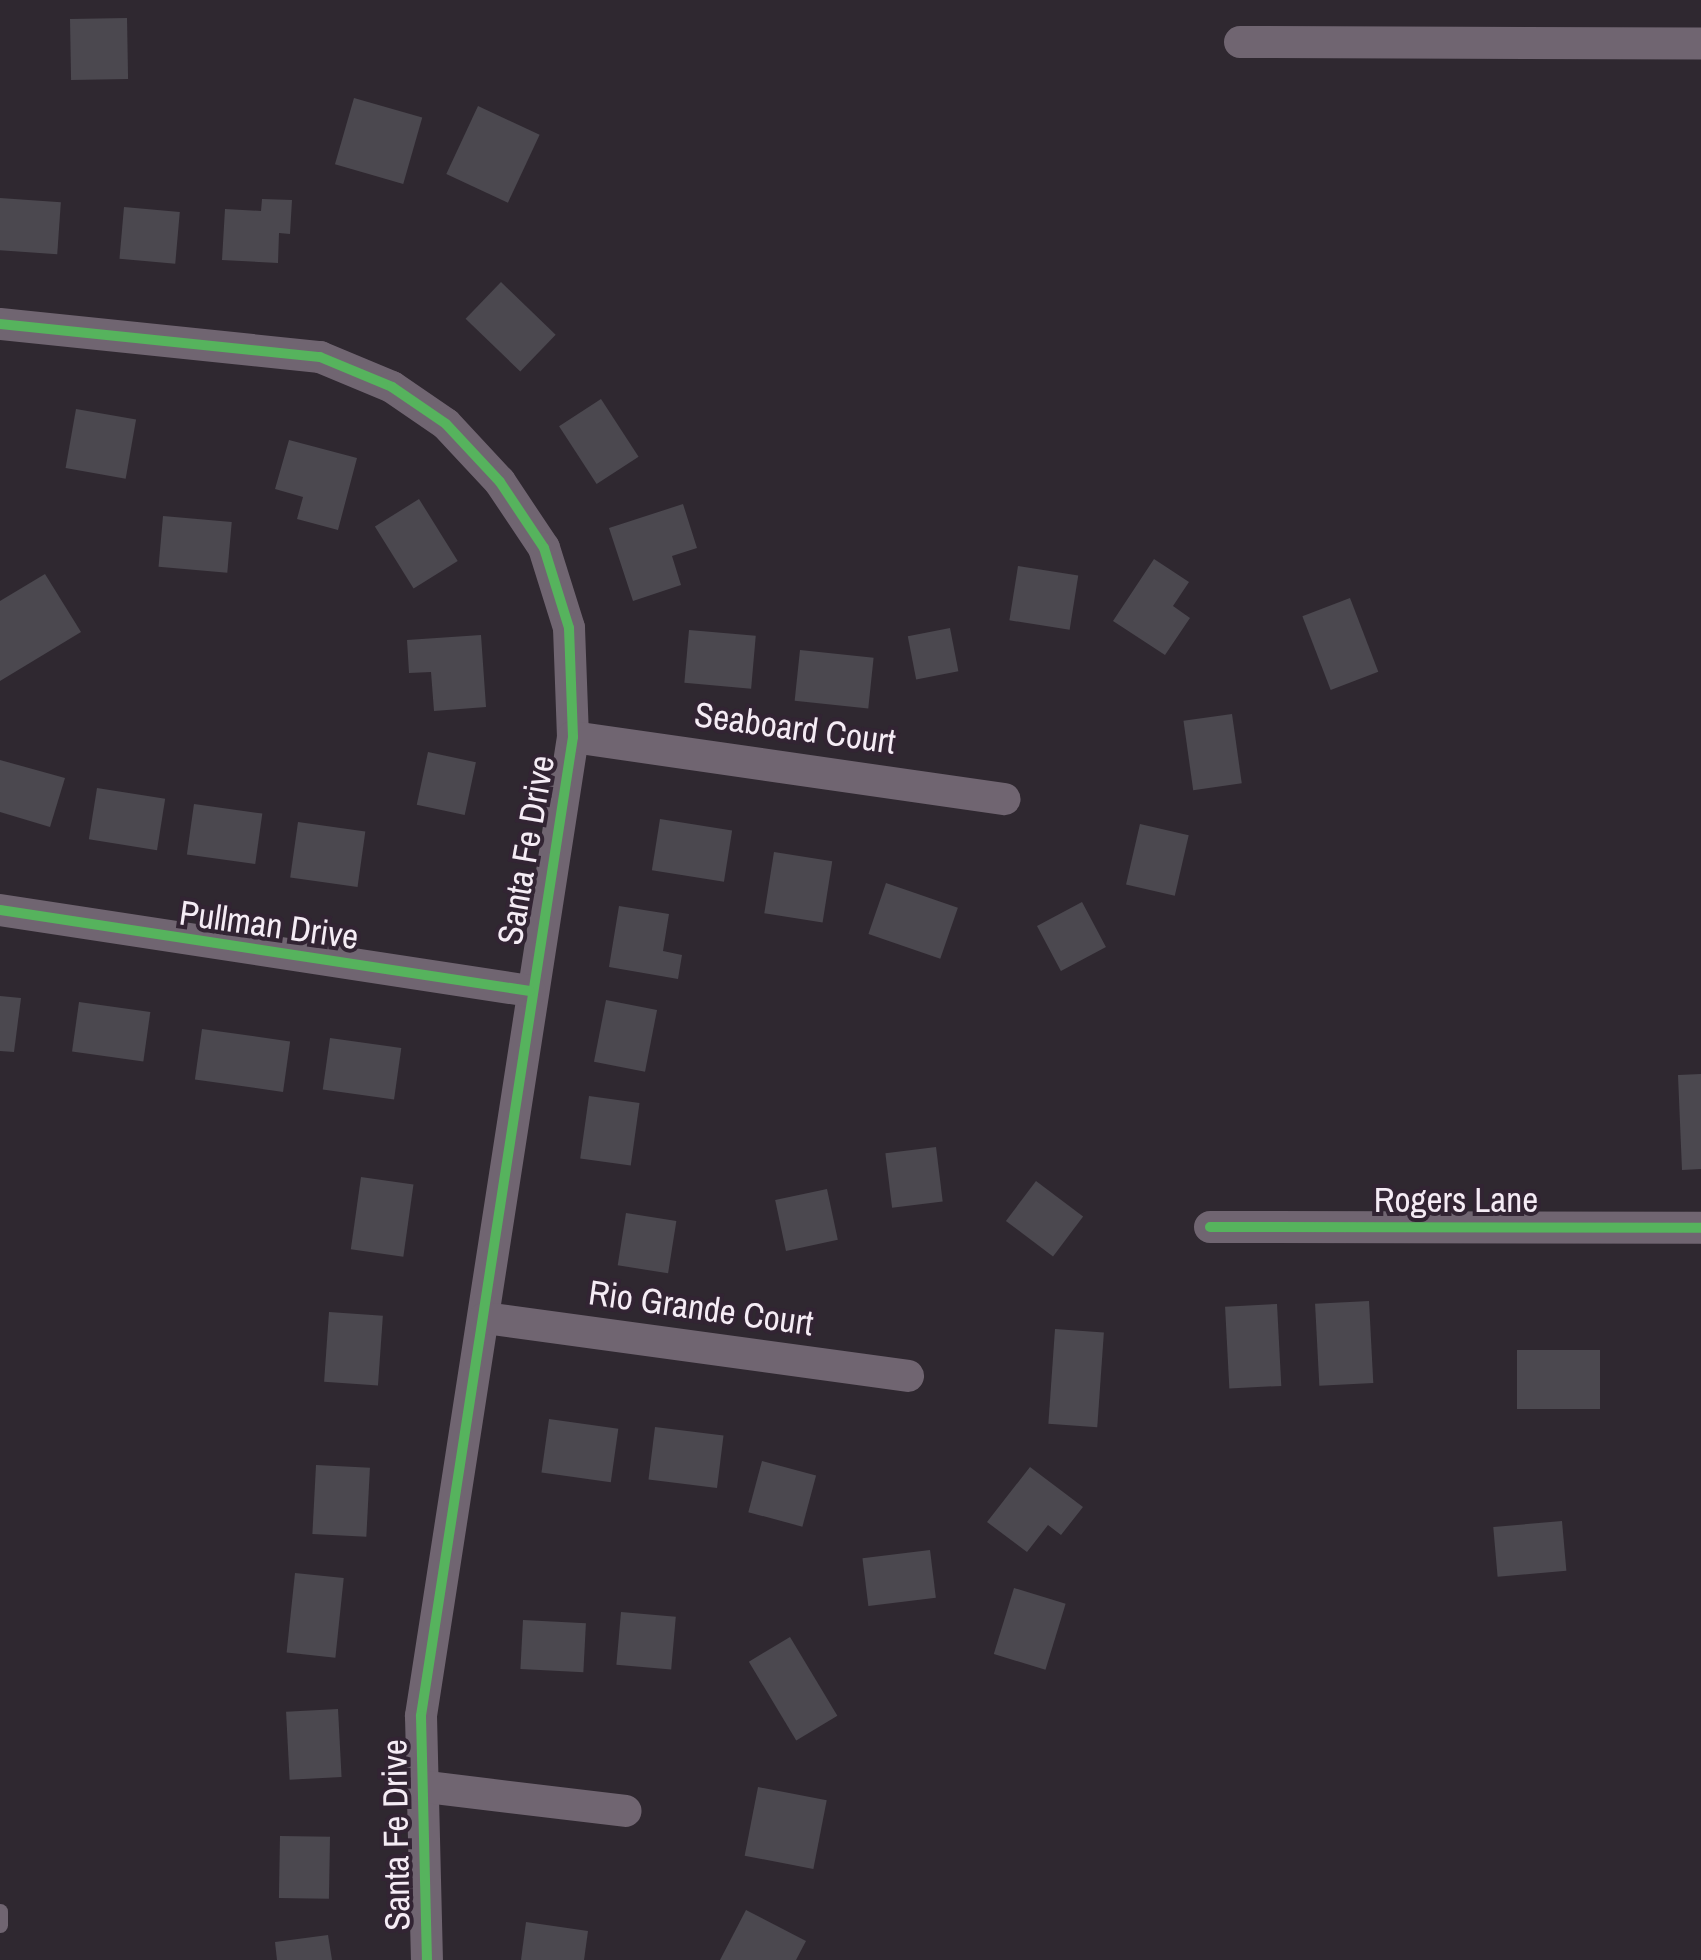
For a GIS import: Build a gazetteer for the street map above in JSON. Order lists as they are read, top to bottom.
{
  "streets": {
    "street": [
      "Seaboard Court",
      "Santa Fe Drive",
      "Pullman Drive",
      "Rogers Lane",
      "Rio Grande Court"
    ]
  },
  "crossings": [
    ["Seaboard Court", "Santa Fe Drive"],
    ["Santa Fe Drive", "Pullman Drive"],
    ["Santa Fe Drive", "Rio Grande Court"]
  ]
}
